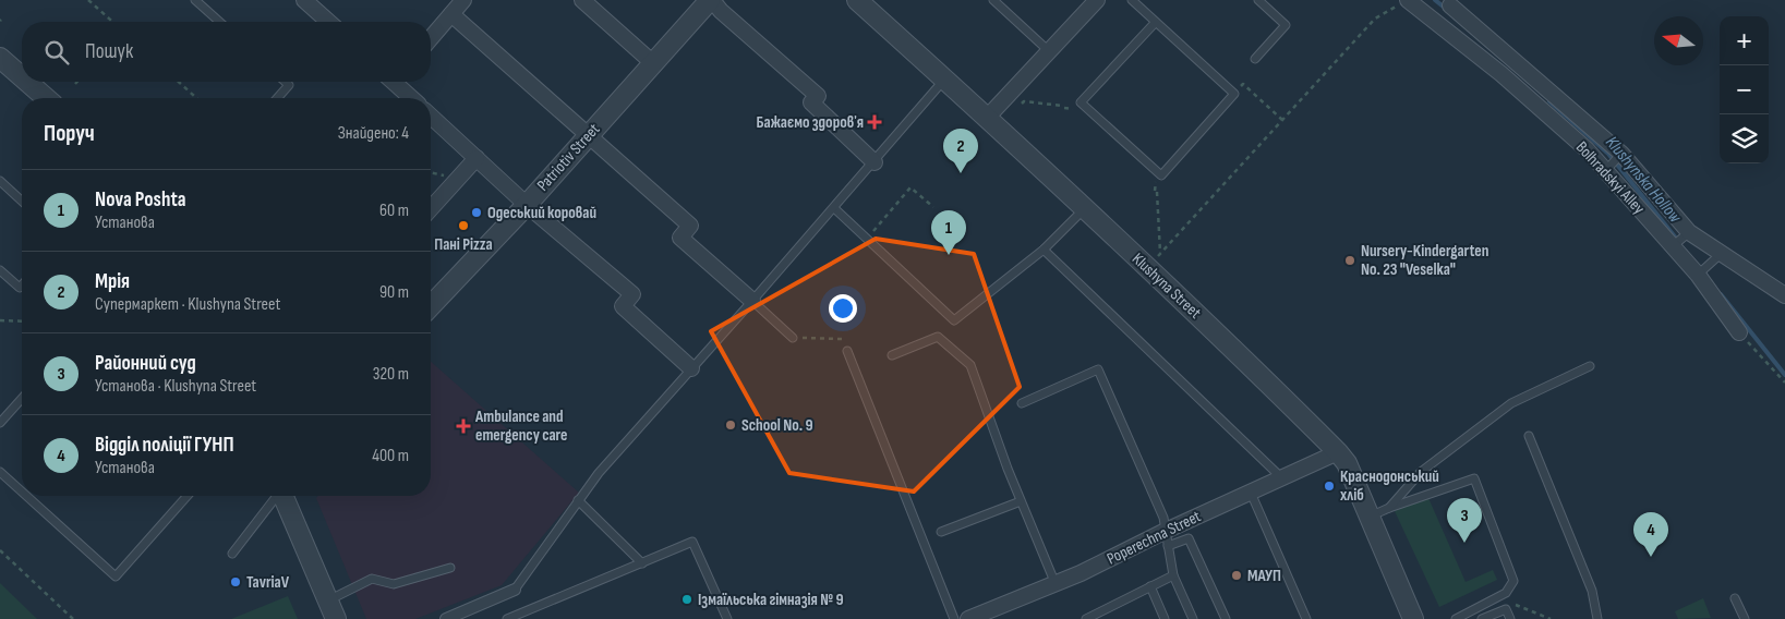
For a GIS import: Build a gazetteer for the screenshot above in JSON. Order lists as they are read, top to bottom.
{
  "streets": {
    "street": [
      "Patriotiv Street",
      "Bolhradskyi Alley",
      "Klushyna Street",
      "Poperechna Street"
    ]
  },
  "crossings": [
    ["Klushyna Street", "Poperechna Street"]
  ],
  "water": ["Klushynska Hollow"],
  "places": {
    "health": ["Бажаємо здоровʼя", "Ambulance and emergency care"],
    "other": [
      "Одеський коровай",
      "Пані Pizza",
      "Nursery-Kindergarten No. 23 \"Veselka\"",
      "School No. 9",
      "Краснодонський хліб",
      "МАУП",
      "TavriaV",
      "Ізмаїльська гімназія № 9"
    ]
  },
  "north": "left",
  "page": {
    "map_buttons": ["+", "−"],
    "search": "Пошук",
    "heading": ["Поруч", "Знайдено: 4"],
    "pins": [
      "2",
      "1",
      "3",
      "4"
    ],
    "list": [
      {
        "mark": "1",
        "name": "Nova Poshta",
        "note": "Установа",
        "value": "60 m"
      },
      {
        "mark": "2",
        "name": "Мрія",
        "note": "Супермаркет · Klushyna Street",
        "value": "90 m"
      },
      {
        "mark": "3",
        "name": "Районний суд",
        "note": "Установа · Klushyna Street",
        "value": "320 m"
      },
      {
        "mark": "4",
        "name": "Відділ поліції ГУНП",
        "note": "Установа",
        "value": "400 m"
      }
    ]
  }
}
